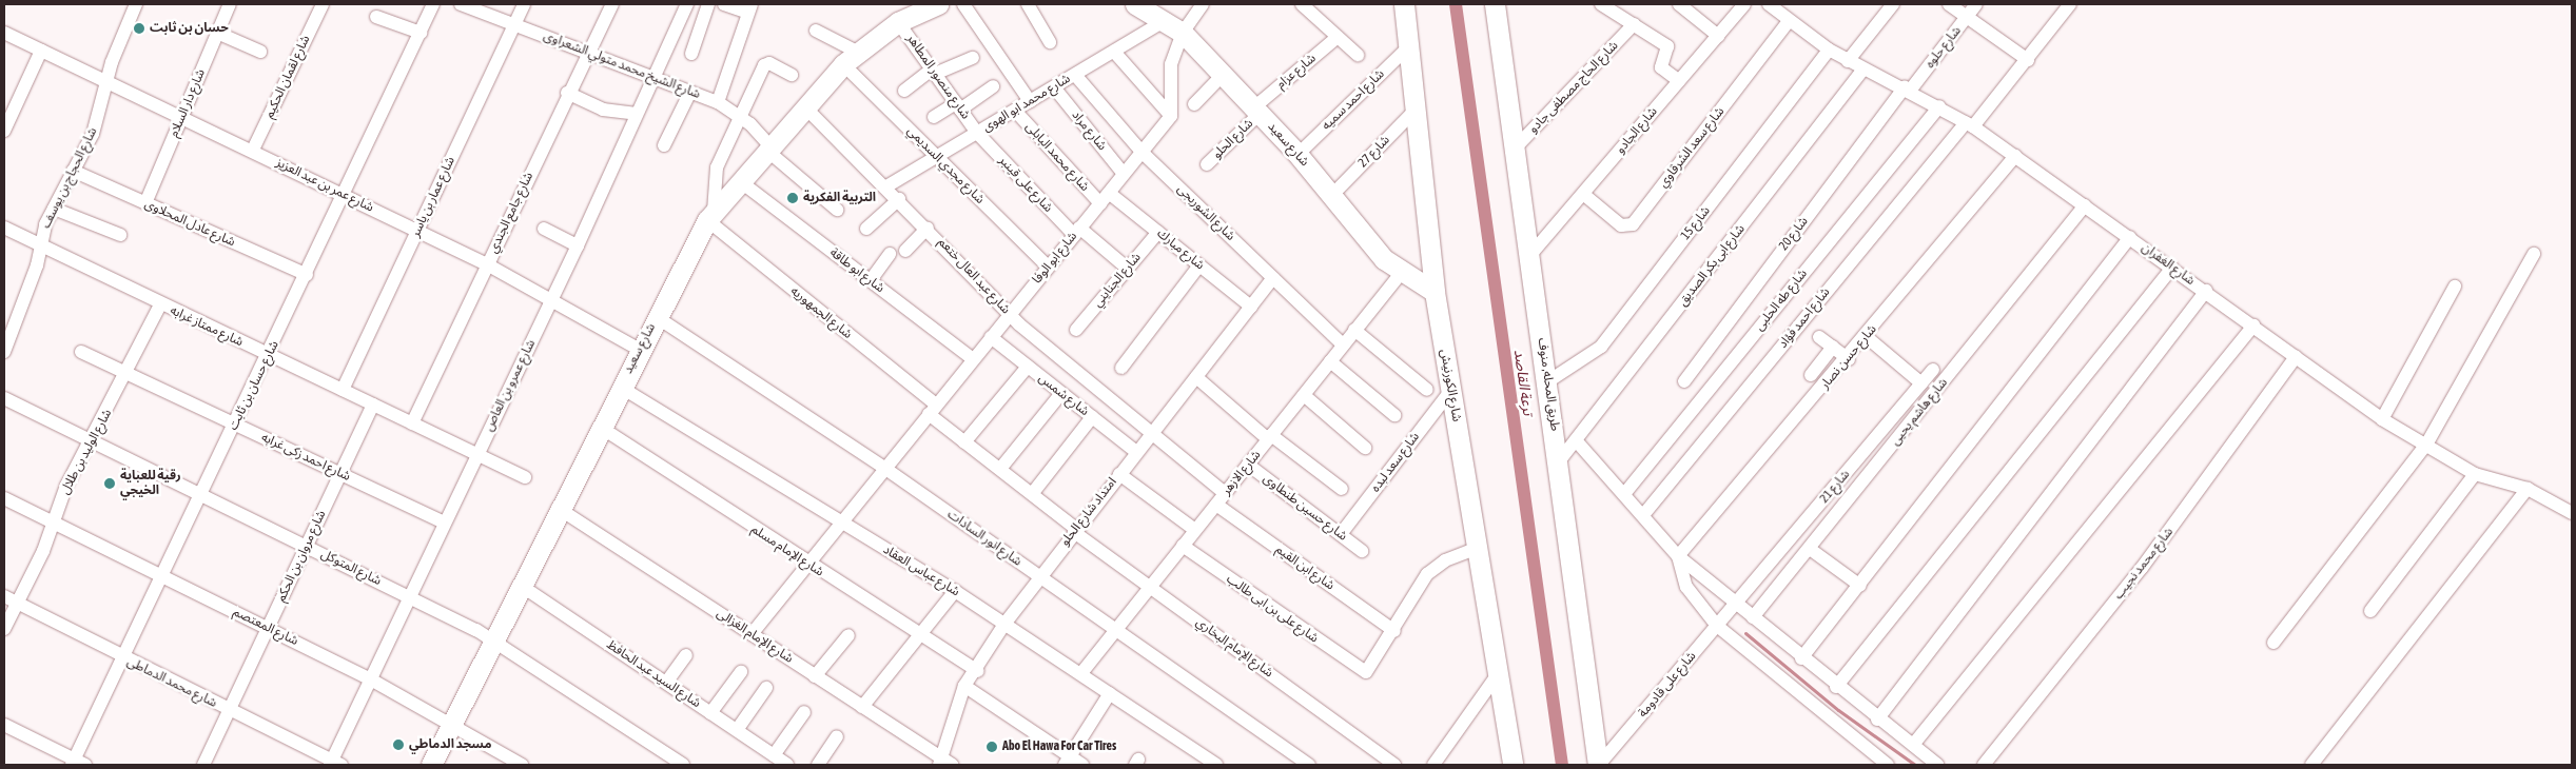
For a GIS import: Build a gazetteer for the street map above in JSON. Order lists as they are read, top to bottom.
{
  "streets": {
    "main road": ["شارع سعيد", "طريق المحله, منوف", "شارع الكورنيش"],
    "street": [
      "شارع حلوه",
      "شارع الشيخ محمد متولي الشعراوى",
      "شارع عزام",
      "شارع لقمان الحكيم",
      "شارع منصور المطاهر",
      "شارع الحاج مصطفى جادو",
      "شارع احمد سميه",
      "شارع دار السلام",
      "شارع محمد ابو الهوى",
      "شارع مراد",
      "شارع الجادو",
      "شارع الحلو",
      "شارع سعد الشرقاوي",
      "شارع 27",
      "شارع محمد البابلى",
      "شارع مجدي السديمي",
      "شارع الحجاج بن يوسف",
      "شارع على قينبر",
      "شارع عمر بن عبد العزيز",
      "شارع عمار بن ياسر",
      "شارع جامع الجندي",
      "شارع الشوربجى",
      "شارع عادل المحلاوى",
      "شارع 15",
      "شارع 20",
      "شارع مبارك",
      "شارع ابو الوفا",
      "شارع الغفران",
      "شارع ابى بكر الصديق",
      "شارع ابو طاقة",
      "شارع عبد العال ختعم",
      "شارع الجنايني",
      "شارع طه الحلبى",
      "شارع الجمهوريه",
      "شارع احمد فؤاد",
      "شارع ممتاز غرابه",
      "شارع حسن نصار",
      "شارع حسان بن ثابت",
      "شارع عمرو بن العاص",
      "شارع شمس",
      "شارع هاشم يحيى",
      "شارع الوليد بن طلال",
      "شارع احمد زكى غرابه",
      "شارع سعد لبده",
      "شارع الازهر",
      "شارع 21",
      "شارع حسين طنطاوى",
      "امتداد شارع الحلو",
      "شارع انور السادات",
      "شارع الإمام مسلم",
      "شارع مروان بن الحكم",
      "شارع محمد نجيب",
      "شارع المتوكل",
      "شارع ابن القيم",
      "شارع عباس العقاد",
      "شارع على بن ابى طالب",
      "شارع المعتصم",
      "شارع الإمام الغزالى",
      "شارع الإمام البخاري",
      "شارع السيد عبد الحافظ",
      "شارع محمد الدماطى",
      "شارع على قادومة"
    ]
  },
  "crossings": [
    ["شارع حلوه", "شارع 20"],
    ["شارع حلوه", "شارع الغفران"],
    ["شارع الشيخ محمد متولي الشعراوى", "شارع سعيد"],
    ["شارع الشيخ محمد متولي الشعراوى", "شارع عمار بن ياسر"],
    ["شارع الشيخ محمد متولي الشعراوى", "شارع جامع الجندي"],
    ["شارع الشيخ محمد متولي الشعراوى", "شارع عمرو بن العاص"],
    ["شارع عزام", "شارع الحلو"],
    ["شارع عزام", "شارع سعيد"],
    ["شارع لقمان الحكيم", "شارع عمر بن عبد العزيز"],
    ["شارع منصور المطاهر", "شارع محمد ابو الهوى"],
    ["شارع منصور المطاهر", "شارع سعيد"],
    ["شارع منصور المطاهر", "شارع على قينبر"],
    ["شارع الحاج مصطفى جادو", "طريق المحله, منوف"],
    ["شارع احمد سميه", "شارع سعيد"],
    ["شارع احمد سميه", "شارع الكورنيش"],
    ["شارع دار السلام", "شارع عمر بن عبد العزيز"],
    ["شارع دار السلام", "شارع عادل المحلاوى"],
    ["شارع محمد ابو الهوى", "شارع مراد"],
    ["شارع محمد ابو الهوى", "شارع سعيد"],
    ["شارع محمد ابو الهوى", "شارع محمد البابلى"],
    ["شارع محمد ابو الهوى", "شارع مجدي السديمي"],
    ["شارع محمد ابو الهوى", "شارع على قينبر"],
    ["شارع محمد ابو الهوى", "شارع الشوربجى"],
    ["شارع محمد ابو الهوى", "شارع عبد العال ختعم"],
    ["شارع مراد", "شارع ابو الوفا"],
    ["شارع الجادو", "شارع سعد الشرقاوي"],
    ["شارع الجادو", "طريق المحله, منوف"],
    ["شارع الحلو", "شارع سعيد"],
    ["شارع سعيد", "شارع 27"],
    ["شارع سعيد", "شارع مجدي السديمي"],
    ["شارع سعيد", "شارع عمر بن عبد العزيز"],
    ["شارع سعيد", "شارع ابو طاقة"],
    ["شارع سعيد", "شارع عبد العال ختعم"],
    ["شارع سعيد", "شارع الجمهوريه"],
    ["شارع سعيد", "شارع الكورنيش"],
    ["شارع سعيد", "شارع الازهر"],
    ["شارع سعيد", "شارع انور السادات"],
    ["شارع سعيد", "شارع الإمام مسلم"],
    ["شارع سعيد", "شارع المتوكل"],
    ["شارع سعيد", "شارع عباس العقاد"],
    ["شارع سعيد", "شارع المعتصم"],
    ["شارع سعيد", "شارع الإمام الغزالى"],
    ["شارع سعيد", "شارع السيد عبد الحافظ"],
    ["شارع سعد الشرقاوي", "شارع الغفران"],
    ["شارع 27", "شارع الكورنيش"],
    ["شارع محمد البابلى", "شارع ابو الوفا"],
    ["شارع مجدي السديمي", "شارع ابو الوفا"],
    ["شارع الحجاج بن يوسف", "شارع عمر بن عبد العزيز"],
    ["شارع الحجاج بن يوسف", "شارع عادل المحلاوى"],
    ["شارع الحجاج بن يوسف", "شارع ممتاز غرابه"],
    ["شارع على قينبر", "شارع ابو الوفا"],
    ["شارع على قينبر", "شارع الجنايني"],
    ["شارع عمر بن عبد العزيز", "شارع عمار بن ياسر"],
    ["شارع عمر بن عبد العزيز", "شارع جامع الجندي"],
    ["شارع عمر بن عبد العزيز", "شارع حسان بن ثابت"],
    ["شارع عمر بن عبد العزيز", "شارع عمرو بن العاص"],
    ["شارع عمار بن ياسر", "شارع ممتاز غرابه"],
    ["شارع جامع الجندي", "شارع ممتاز غرابه"],
    ["شارع الشوربجى", "شارع ابو الوفا"],
    ["شارع الشوربجى", "شارع الازهر"],
    ["شارع الشوربجى", "امتداد شارع الحلو"],
    ["شارع عادل المحلاوى", "شارع حسان بن ثابت"],
    ["شارع 15", "شارع الغفران"],
    ["شارع 15", "طريق المحله, منوف"],
    ["شارع 20", "شارع الغفران"],
    ["شارع مبارك", "شارع ابو الوفا"],
    ["شارع مبارك", "شارع الجنايني"],
    ["شارع مبارك", "امتداد شارع الحلو"],
    ["شارع ابو الوفا", "شارع ابو طاقة"],
    ["شارع ابو الوفا", "شارع عبد العال ختعم"],
    ["شارع ابو الوفا", "شارع الجمهوريه"],
    ["شارع ابو الوفا", "شارع شمس"],
    ["شارع ابو الوفا", "شارع انور السادات"],
    ["شارع ابو الوفا", "شارع الإمام مسلم"],
    ["شارع ابو الوفا", "شارع عباس العقاد"],
    ["شارع ابو الوفا", "شارع الإمام الغزالى"],
    ["شارع الغفران", "شارع ابى بكر الصديق"],
    ["شارع الغفران", "شارع طه الحلبى"],
    ["شارع الغفران", "شارع احمد فؤاد"],
    ["شارع الغفران", "شارع حسن نصار"],
    ["شارع الغفران", "شارع هاشم يحيى"],
    ["شارع الغفران", "شارع محمد نجيب"],
    ["شارع ابى بكر الصديق", "طريق المحله, منوف"],
    ["شارع عبد العال ختعم", "شارع الازهر"],
    ["شارع عبد العال ختعم", "امتداد شارع الحلو"],
    ["شارع الجمهوريه", "امتداد شارع الحلو"],
    ["شارع الجمهوريه", "شارع الإمام البخاري"],
    ["شارع ممتاز غرابه", "شارع حسان بن ثابت"],
    ["شارع ممتاز غرابه", "شارع عمرو بن العاص"],
    ["شارع ممتاز غرابه", "شارع الوليد بن طلال"],
    ["شارع ممتاز غرابه", "شارع مروان بن الحكم"],
    ["طريق المحله, منوف", "شارع على قادومة"],
    ["شارع حسان بن ثابت", "شارع احمد زكى غرابه"],
    ["شارع حسان بن ثابت", "شارع المتوكل"],
    ["شارع حسان بن ثابت", "شارع المعتصم"],
    ["شارع حسان بن ثابت", "شارع محمد الدماطى"],
    ["شارع عمرو بن العاص", "شارع احمد زكى غرابه"],
    ["شارع عمرو بن العاص", "شارع المتوكل"],
    ["شارع عمرو بن العاص", "شارع المعتصم"],
    ["شارع عمرو بن العاص", "شارع محمد الدماطى"],
    ["شارع الكورنيش", "شارع سعد لبده"],
    ["شارع شمس", "امتداد شارع الحلو"],
    ["شارع الوليد بن طلال", "شارع احمد زكى غرابه"],
    ["شارع الوليد بن طلال", "شارع المتوكل"],
    ["شارع الوليد بن طلال", "شارع المعتصم"],
    ["شارع الوليد بن طلال", "شارع محمد الدماطى"],
    ["شارع احمد زكى غرابه", "شارع مروان بن الحكم"],
    ["شارع سعد لبده", "شارع حسين طنطاوى"],
    ["شارع الازهر", "شارع حسين طنطاوى"],
    ["شارع الازهر", "شارع انور السادات"],
    ["شارع الازهر", "شارع ابن القيم"],
    ["شارع الازهر", "شارع عباس العقاد"],
    ["شارع الازهر", "شارع على بن ابى طالب"],
    ["شارع الازهر", "شارع الإمام البخاري"],
    ["شارع 21", "شارع على قادومة"],
    ["امتداد شارع الحلو", "شارع انور السادات"],
    ["امتداد شارع الحلو", "شارع الإمام مسلم"],
    ["امتداد شارع الحلو", "شارع عباس العقاد"],
    ["امتداد شارع الحلو", "شارع الإمام الغزالى"],
    ["امتداد شارع الحلو", "شارع الإمام البخاري"],
    ["شارع مروان بن الحكم", "شارع المتوكل"],
    ["شارع مروان بن الحكم", "شارع المعتصم"],
    ["شارع مروان بن الحكم", "شارع محمد الدماطى"],
    ["شارع ابن القيم", "شارع على بن ابى طالب"]
  ],
  "water": ["ترعة القاصد"],
  "places": [
    "حسان بن ثابت",
    "التربية الفكرية",
    "رقية للعباية الخيجي",
    "مسجد الدماطي",
    "Abo El Hawa For Car Tires"
  ]
}
